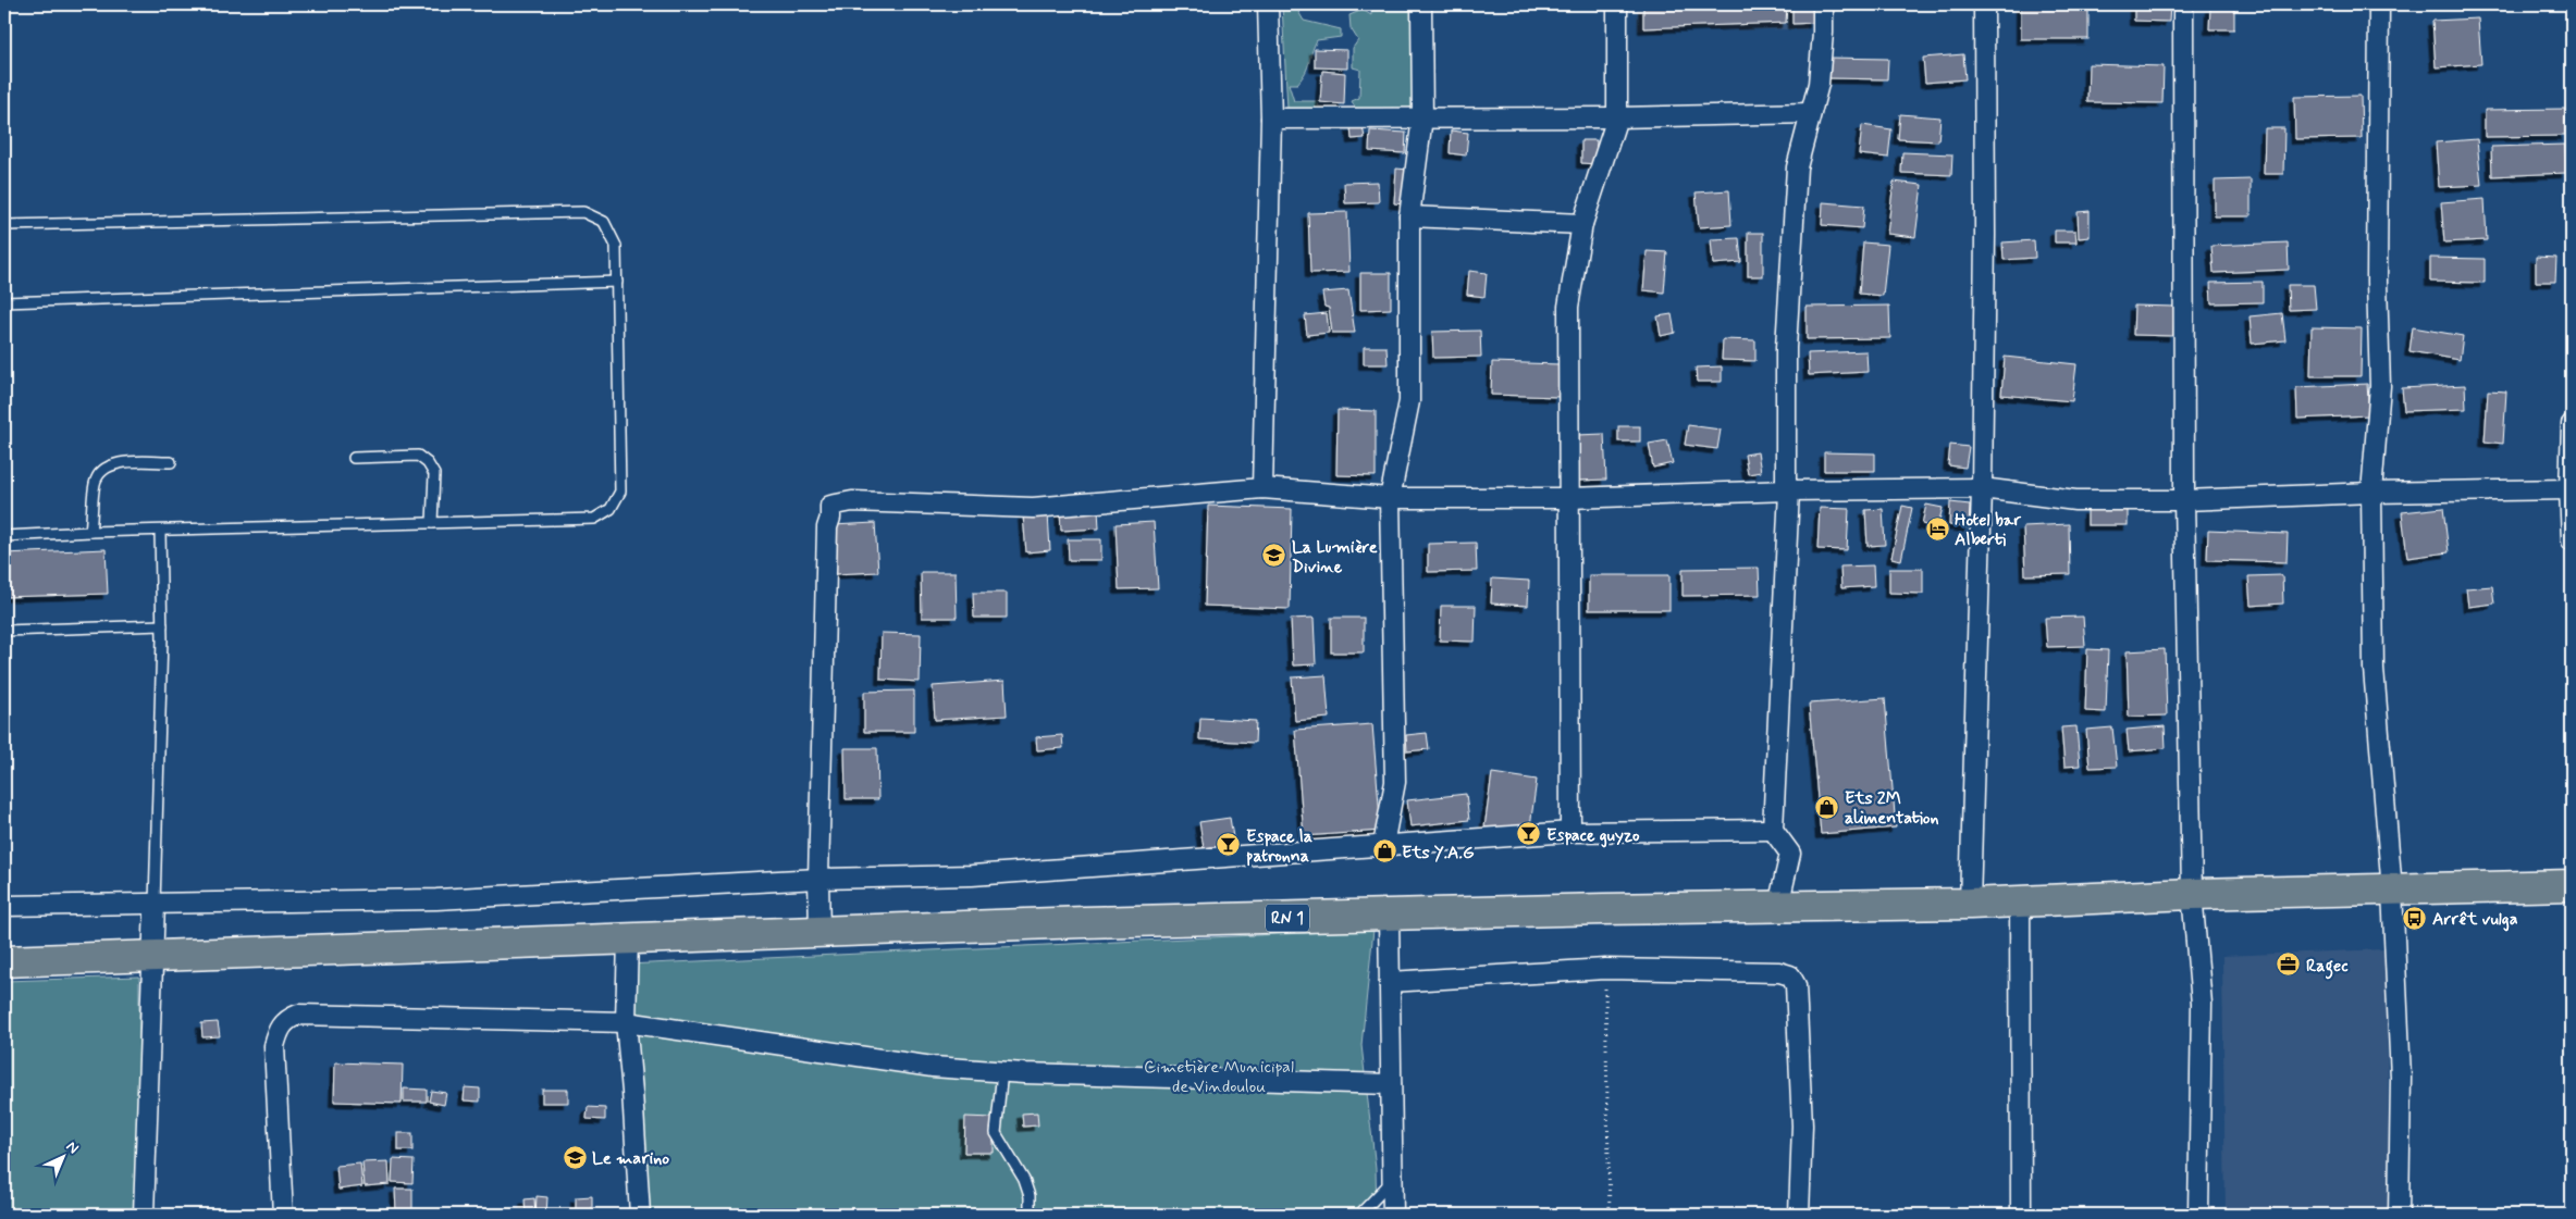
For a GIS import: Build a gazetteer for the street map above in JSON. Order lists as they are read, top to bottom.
{
  "streets": {
    "highway": ["RN 1"]
  },
  "parks": ["Cimetière Municipal de Vindoulou"],
  "places": {
    "hotel": ["Hotel bar Alberti"],
    "school or university": ["La Lumière Divine", "Le marino"],
    "shop": ["Ets 2M alimentation", "Ets Y.A.G"],
    "bar": ["Espace guyzo", "Espace la patronna"],
    "bus stop": ["Arrêt vulga"],
    "office": ["Ragec"]
  },
  "north": "top right"
}
